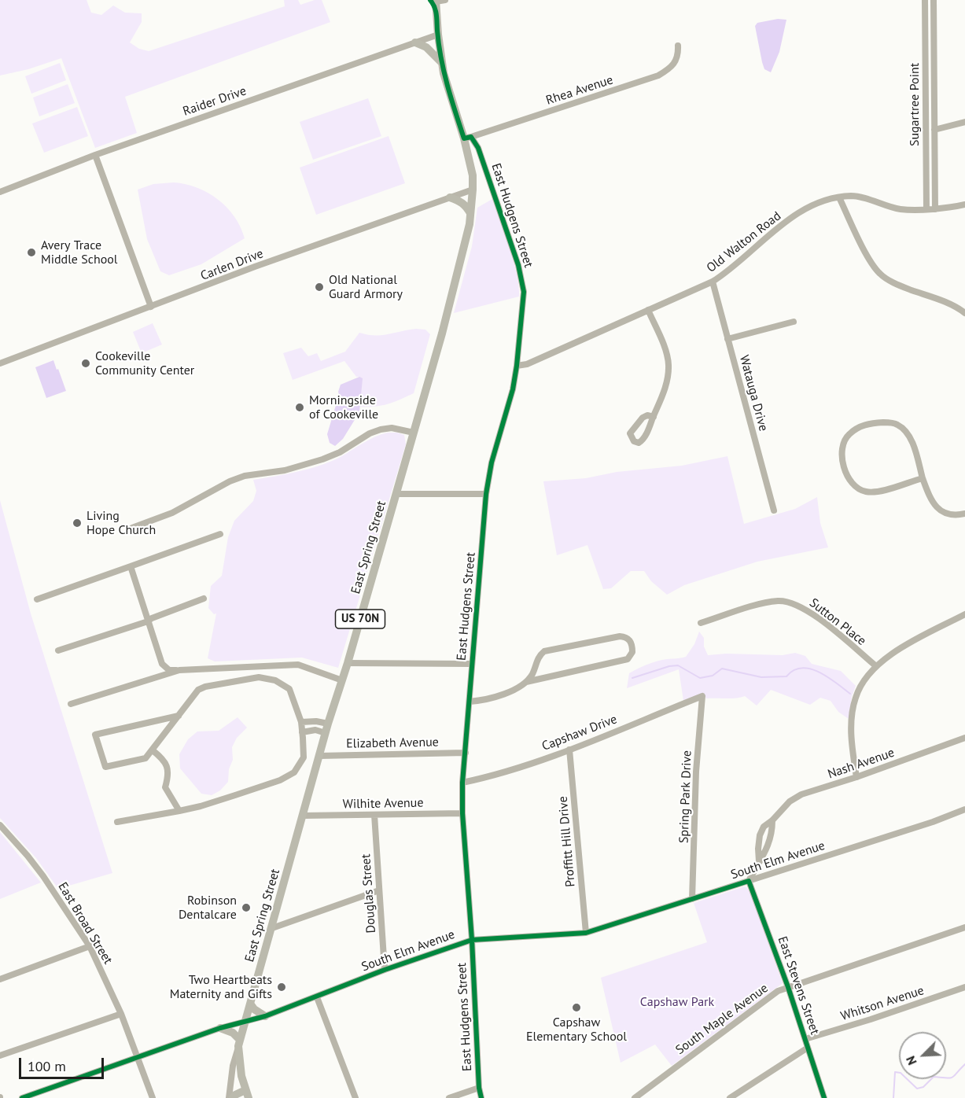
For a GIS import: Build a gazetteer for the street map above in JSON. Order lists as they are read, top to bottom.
{
  "streets": {
    "main road": ["East Spring Street", "US 70N"],
    "street": [
      "Rhea Avenue",
      "Raider Drive",
      "Sugartree Point",
      "East Hudgens Street",
      "Old Walton Road",
      "Carlen Drive",
      "Watauga Drive",
      "Sutton Place",
      "Capshaw Drive",
      "Elizabeth Avenue",
      "Nash Avenue",
      "Spring Park Drive",
      "Wilhite Avenue",
      "Proffitt Hill Drive",
      "South Elm Avenue",
      "Douglas Street",
      "East Broad Street",
      "East Stevens Street",
      "Whitson Avenue",
      "South Maple Avenue"
    ]
  },
  "crossings": [
    ["Rhea Avenue", "East Hudgens Street"],
    ["Rhea Avenue", "East Spring Street"],
    ["Raider Drive", "East Spring Street"],
    ["Sugartree Point", "Old Walton Road"],
    ["East Hudgens Street", "Old Walton Road"],
    ["East Hudgens Street", "East Spring Street"],
    ["East Hudgens Street", "Capshaw Drive"],
    ["East Hudgens Street", "Elizabeth Avenue"],
    ["East Hudgens Street", "Wilhite Avenue"],
    ["East Hudgens Street", "South Elm Avenue"],
    ["Old Walton Road", "Watauga Drive"],
    ["Carlen Drive", "East Spring Street"],
    ["East Spring Street", "Elizabeth Avenue"],
    ["East Spring Street", "Wilhite Avenue"],
    ["East Spring Street", "South Elm Avenue"],
    ["Capshaw Drive", "Spring Park Drive"],
    ["Capshaw Drive", "Proffitt Hill Drive"],
    ["Nash Avenue", "South Elm Avenue"],
    ["Nash Avenue", "East Stevens Street"],
    ["Spring Park Drive", "South Elm Avenue"],
    ["Wilhite Avenue", "Douglas Street"],
    ["Proffitt Hill Drive", "South Elm Avenue"],
    ["South Elm Avenue", "Douglas Street"],
    ["South Elm Avenue", "East Broad Street"],
    ["South Elm Avenue", "East Stevens Street"],
    ["East Stevens Street", "Whitson Avenue"],
    ["East Stevens Street", "South Maple Avenue"]
  ],
  "parks": ["Capshaw Park"],
  "places": [
    "Avery Trace Middle School",
    "Old National Guard Armory",
    "Cookeville Community Center",
    "Morningside of Cookeville",
    "Living Hope Church",
    "Robinson Dentalcare",
    "Two Heartbeats Maternity and Gifts",
    "Capshaw Elementary School"
  ],
  "scale_bar": "100 m",
  "north": "bottom left"
}
